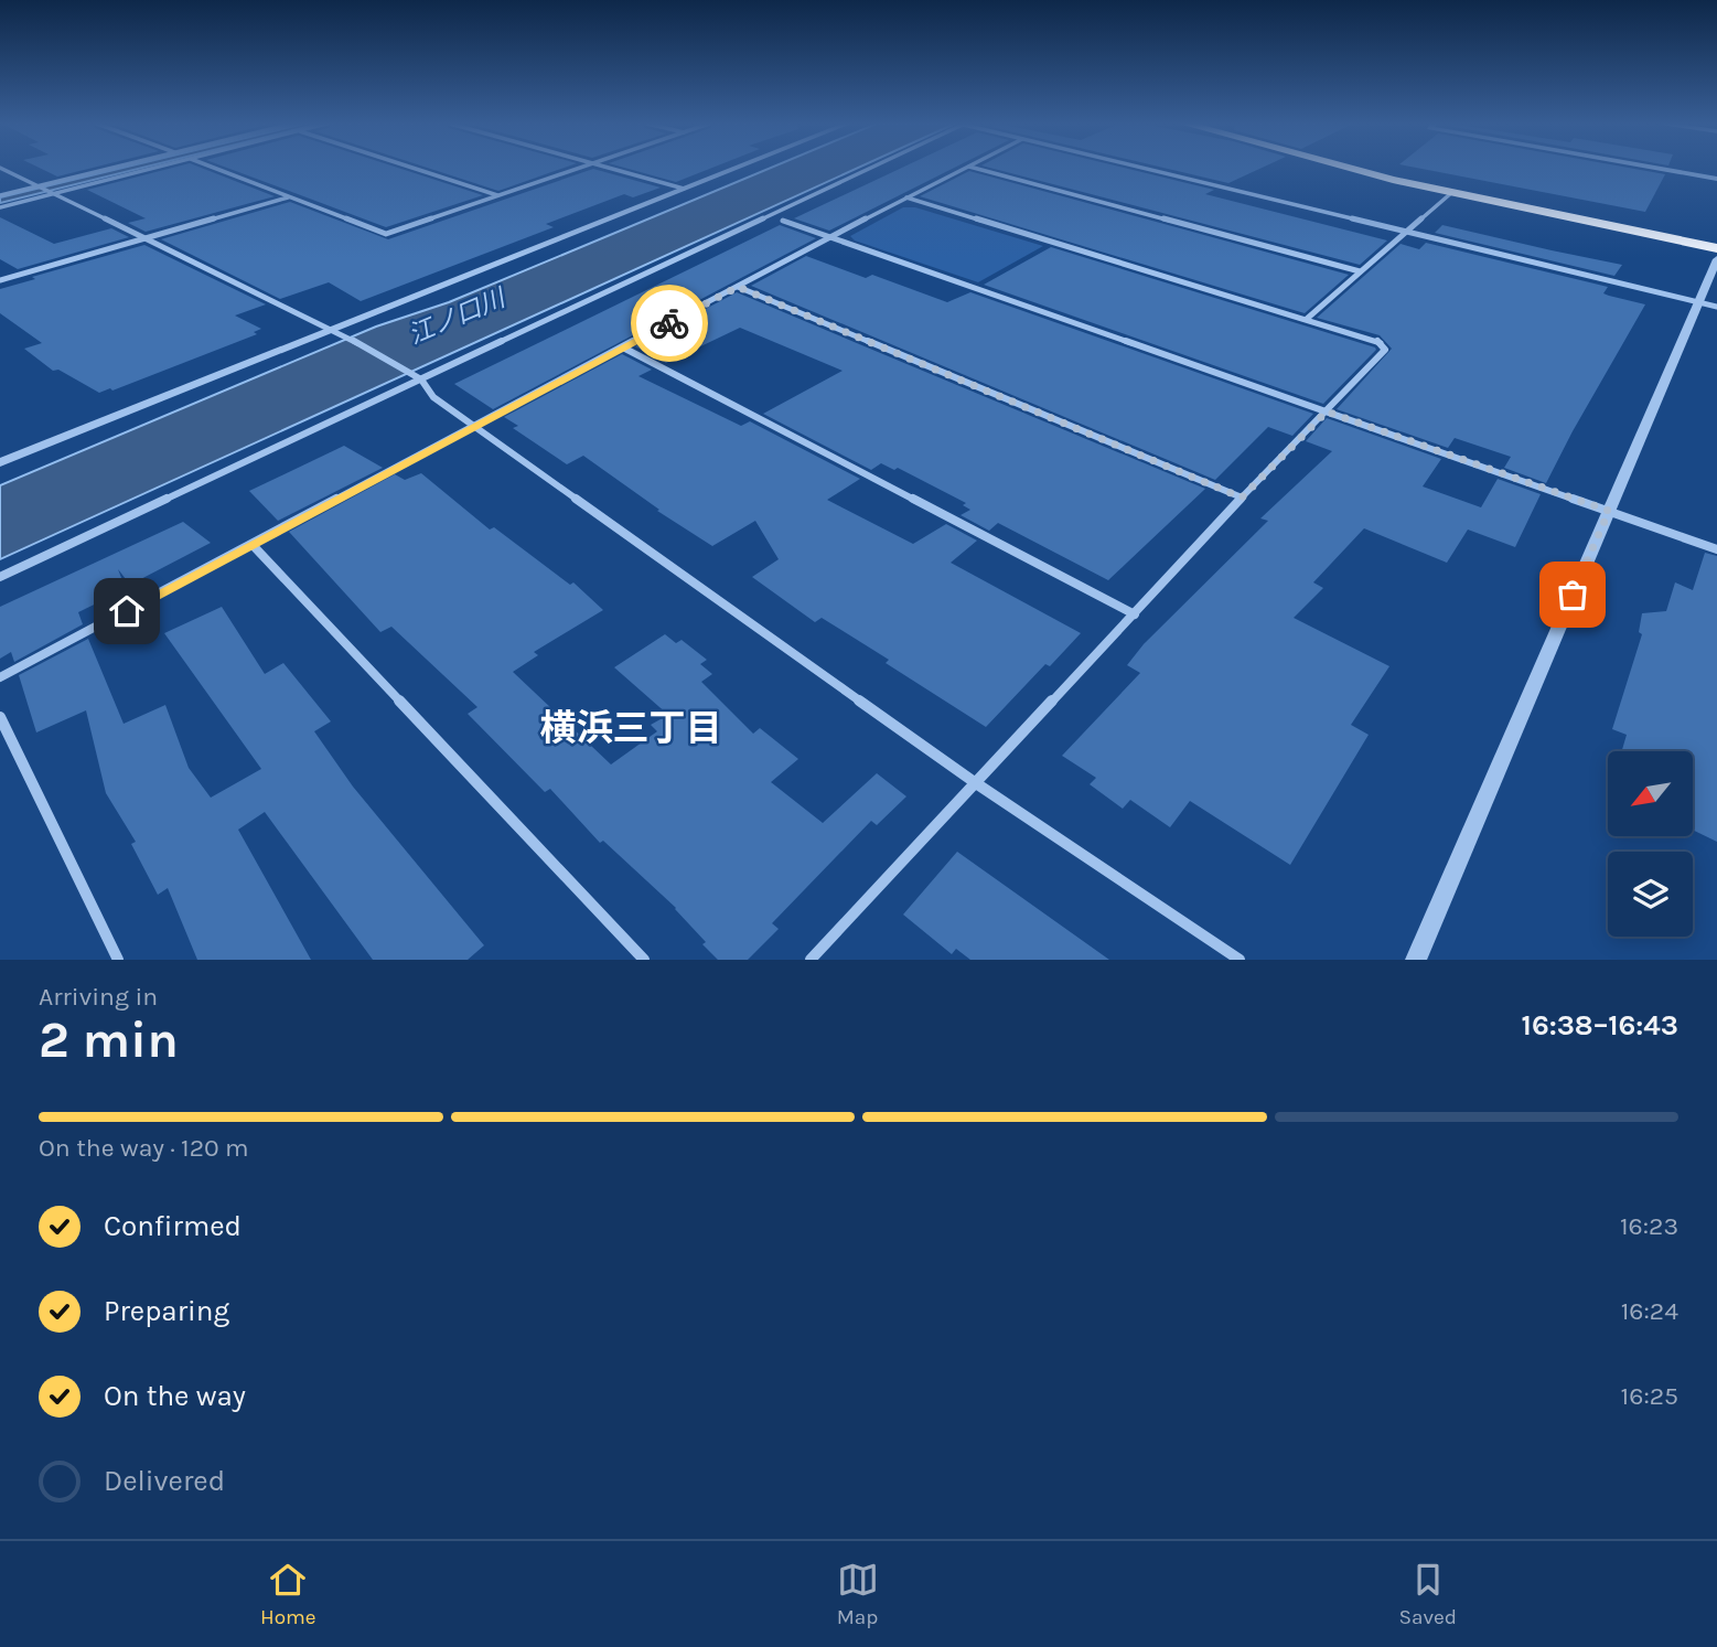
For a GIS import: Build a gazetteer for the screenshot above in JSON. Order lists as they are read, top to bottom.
{
  "districts": ["横浜三丁目"],
  "water": ["江ノ口川"],
  "north": "bottom left",
  "page": {
    "heading": ["2 min", "Arriving in", "16:38–16:43"],
    "bar": "On the way · 120 m",
    "list": [
      ["Confirmed", "16:23"],
      ["Preparing", "16:24"],
      ["On the way", "16:25"],
      "Delivered"
    ],
    "tabs": ["Home", "Map", "Saved"]
  }
}
